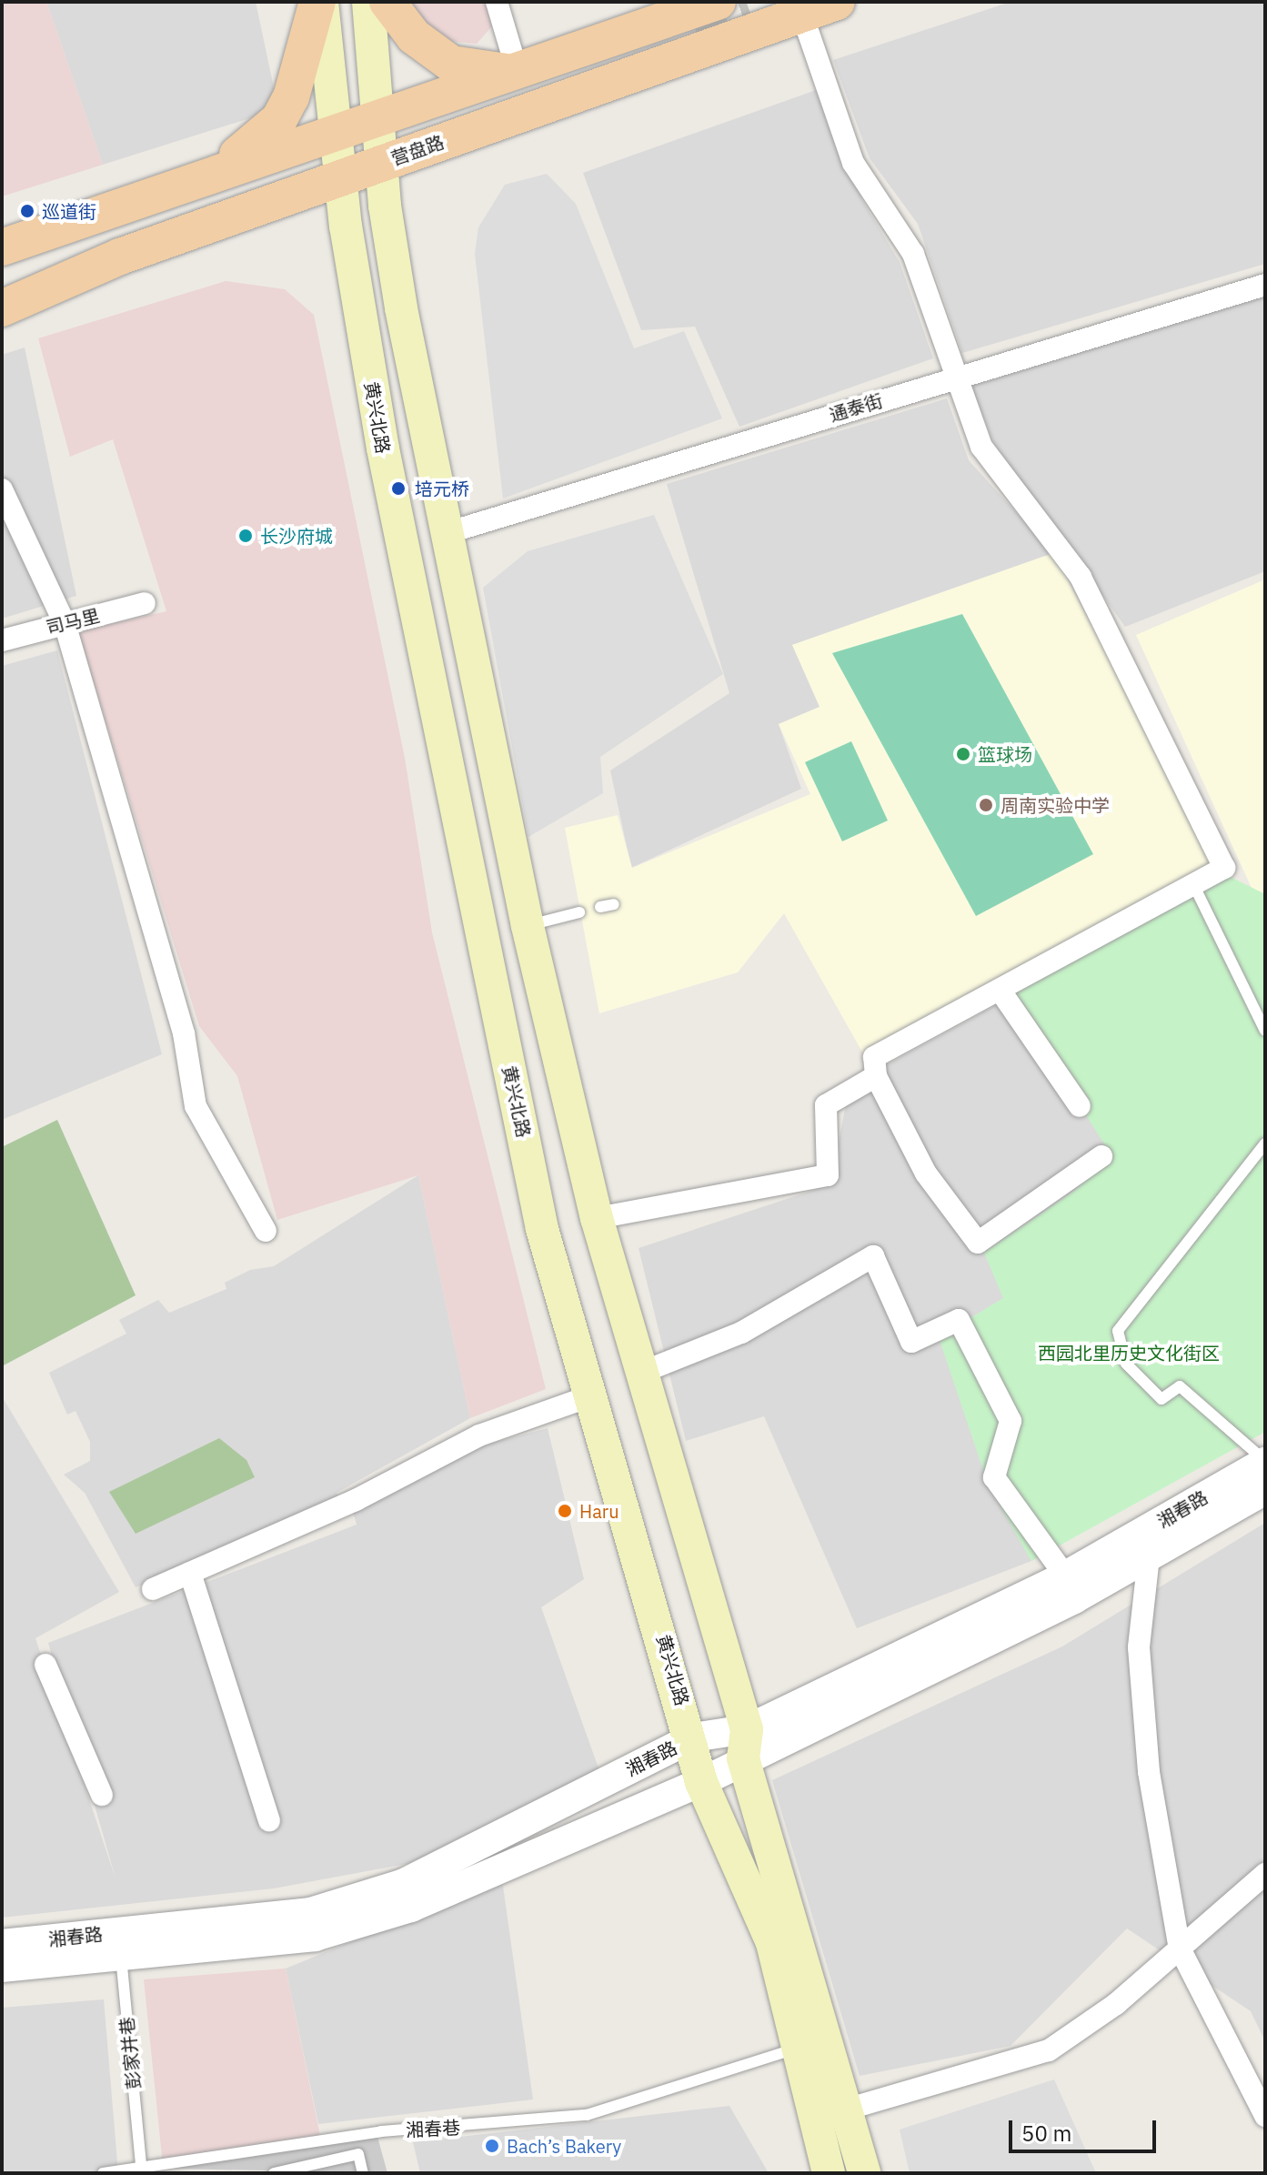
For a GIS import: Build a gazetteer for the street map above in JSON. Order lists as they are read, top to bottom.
{
  "streets": {
    "main road": ["营盘路", "黄兴北路"],
    "street": ["通泰街", "司马里", "湘春路"],
    "lane": ["彭家并巷", "湘春巷"]
  },
  "crossings": [
    ["营盘路", "黄兴北路"],
    ["黄兴北路", "湘春路"],
    ["黄兴北路", "湘春巷"],
    ["湘春路", "彭家并巷"],
    ["彭家并巷", "湘春巷"]
  ],
  "parks": ["西园北里历史文化街区"],
  "places": [
    "巡道街",
    "培元桥",
    "长沙府城",
    "篮球场",
    "周南实验中学",
    "Haru",
    "Bach’s Bakery"
  ],
  "scale_bar": "50 m"
}
